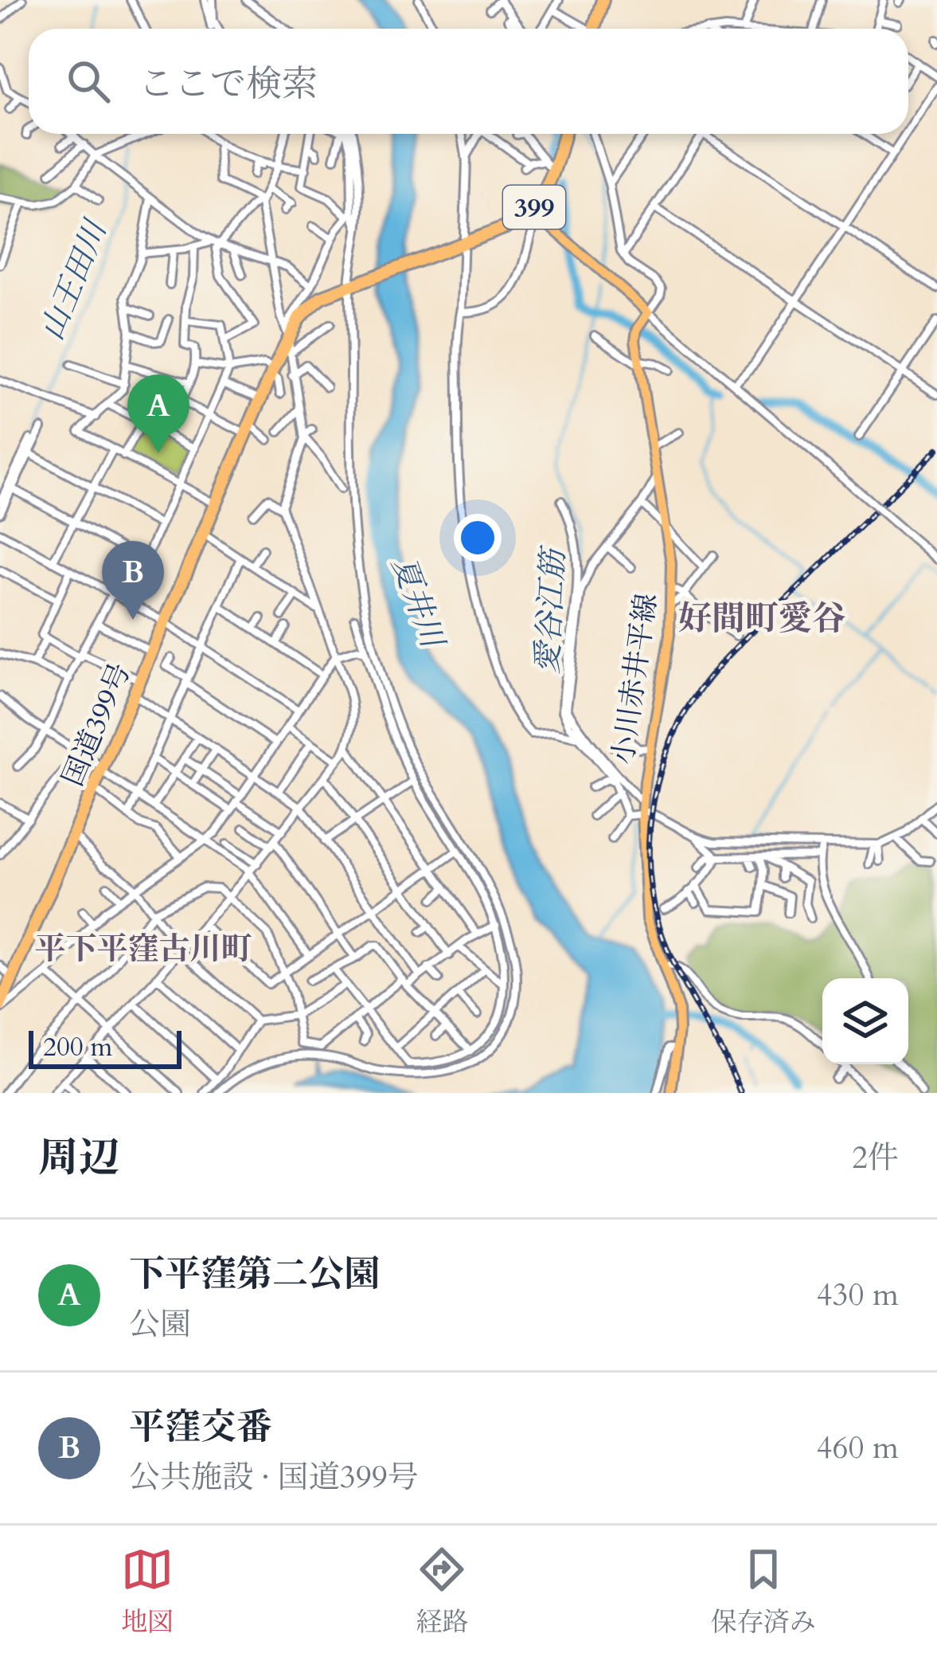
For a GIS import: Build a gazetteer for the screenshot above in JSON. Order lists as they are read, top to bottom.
{
  "streets": {
    "highway": ["399", "国道399号"],
    "main road": ["小川赤井平線"]
  },
  "crossings": [
    ["399", "国道399号"]
  ],
  "districts": ["好間町愛谷", "平下平窪古川町"],
  "water": ["山王田川", "夏井川", "愛谷江筋"],
  "scale_bar": "200 m",
  "page": {
    "search": "ここで検索",
    "pins": ["A", "B"],
    "scale": "200 m",
    "heading": ["周辺", "2件"],
    "list": [
      {
        "mark": "A",
        "name": "下平窪第二公園",
        "note": "公園",
        "value": "430 m"
      },
      {
        "mark": "B",
        "name": "平窪交番",
        "note": "公共施設 · 国道399号",
        "value": "460 m"
      }
    ],
    "nav": ["地図", "経路", "保存済み"]
  }
}
